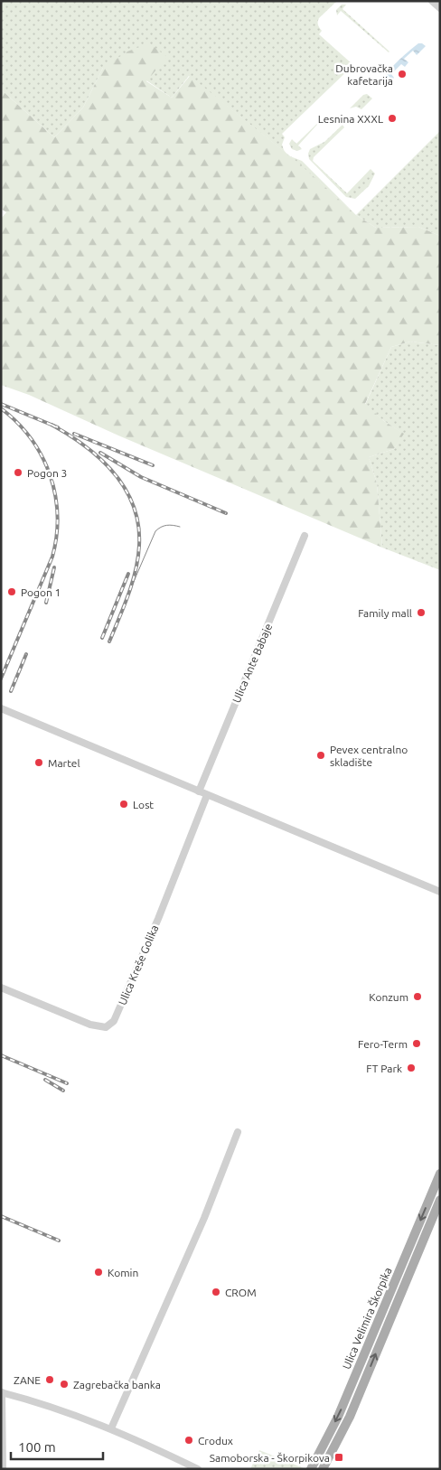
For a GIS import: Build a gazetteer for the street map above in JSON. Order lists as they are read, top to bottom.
{
  "streets": {
    "main road": ["Ulica Velimira Škorpika"],
    "street": ["Ulica Ante Babaje", "Ulica Kreše Golika"]
  },
  "places": {
    "other": [
      "Dubrovačka kafetarija",
      "Lesnina XXXL",
      "Pogon 3",
      "Pogon 1",
      "Family mall",
      "Pevex centralno skladište",
      "Martel",
      "Lost",
      "Konzum",
      "Fero-Term",
      "FT Park",
      "Komin",
      "CROM",
      "ZANE",
      "Zagrebačka banka",
      "Crodux"
    ],
    "transit": ["Samoborska - Škorpikova"]
  },
  "scale_bar": "100 m"
}
